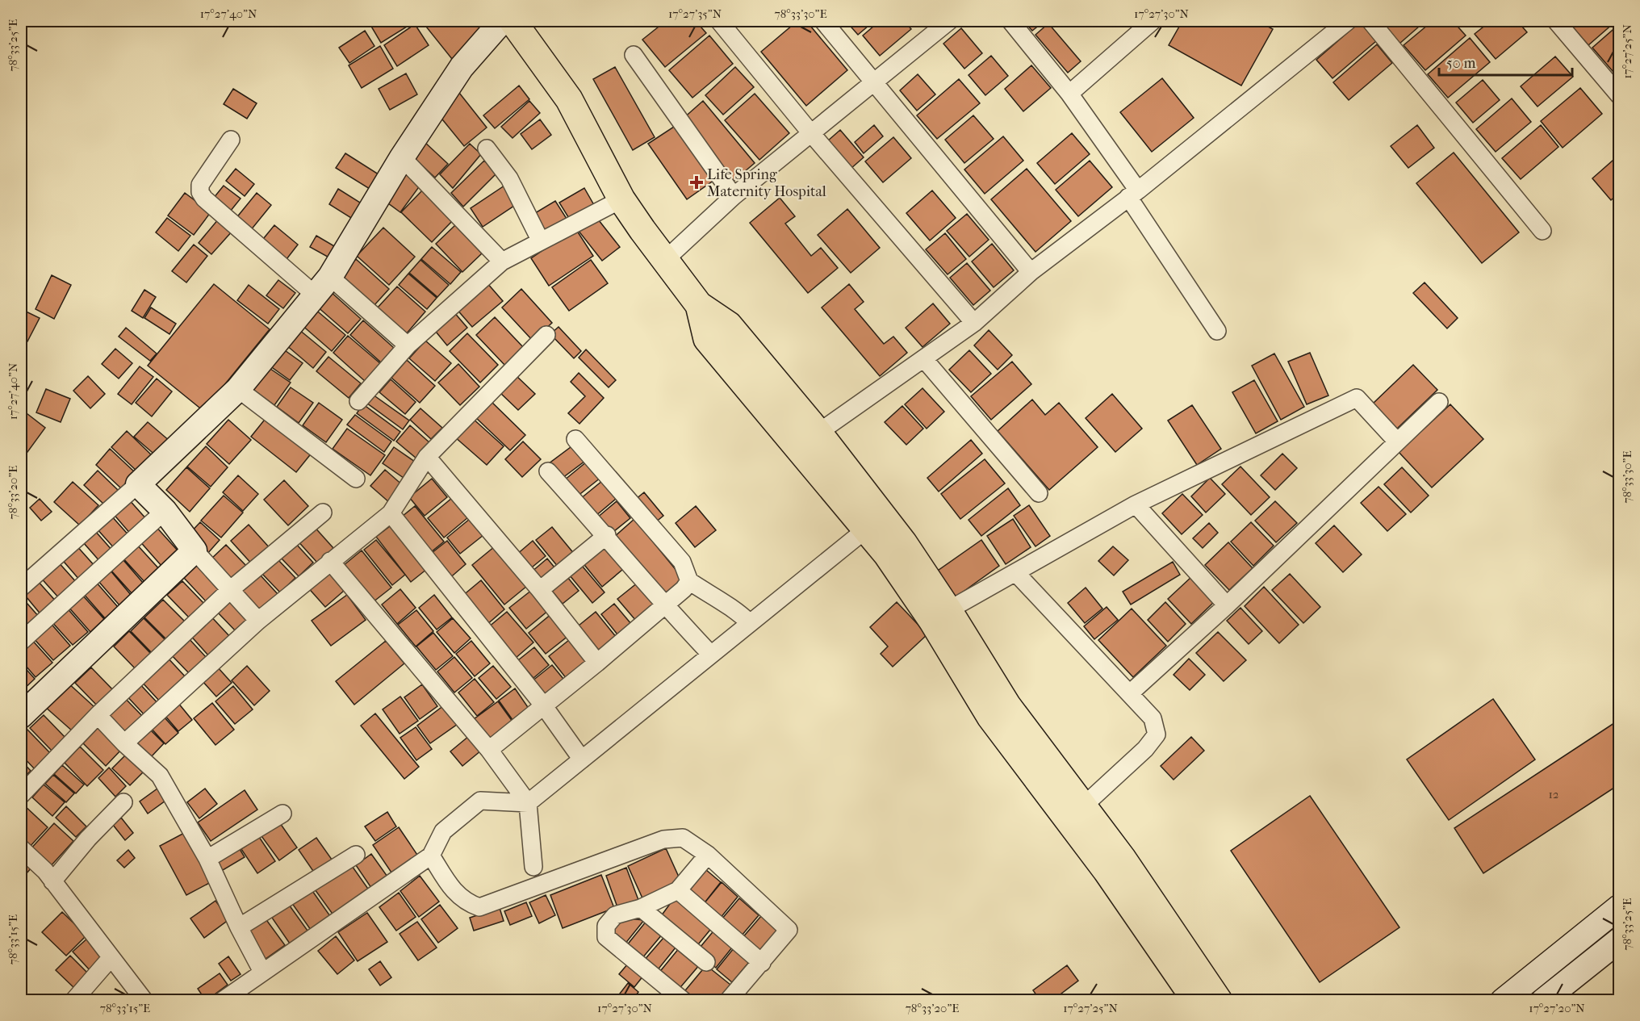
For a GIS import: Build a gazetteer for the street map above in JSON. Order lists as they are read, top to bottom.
{
  "places": {
    "health": ["Life Spring Maternity Hospital"]
  },
  "house_numbers": ["12"],
  "scale_bar": "50 m",
  "coordinates": [
    "17°27'40\"N",
    "17°27'35\"N",
    "78°33'30\"E",
    "17°27'30\"N",
    "78°33'25\"E",
    "17°27'25\"N",
    "78°33'20\"E",
    "78°33'15\"E",
    "17°27'20\"N"
  ]
}
